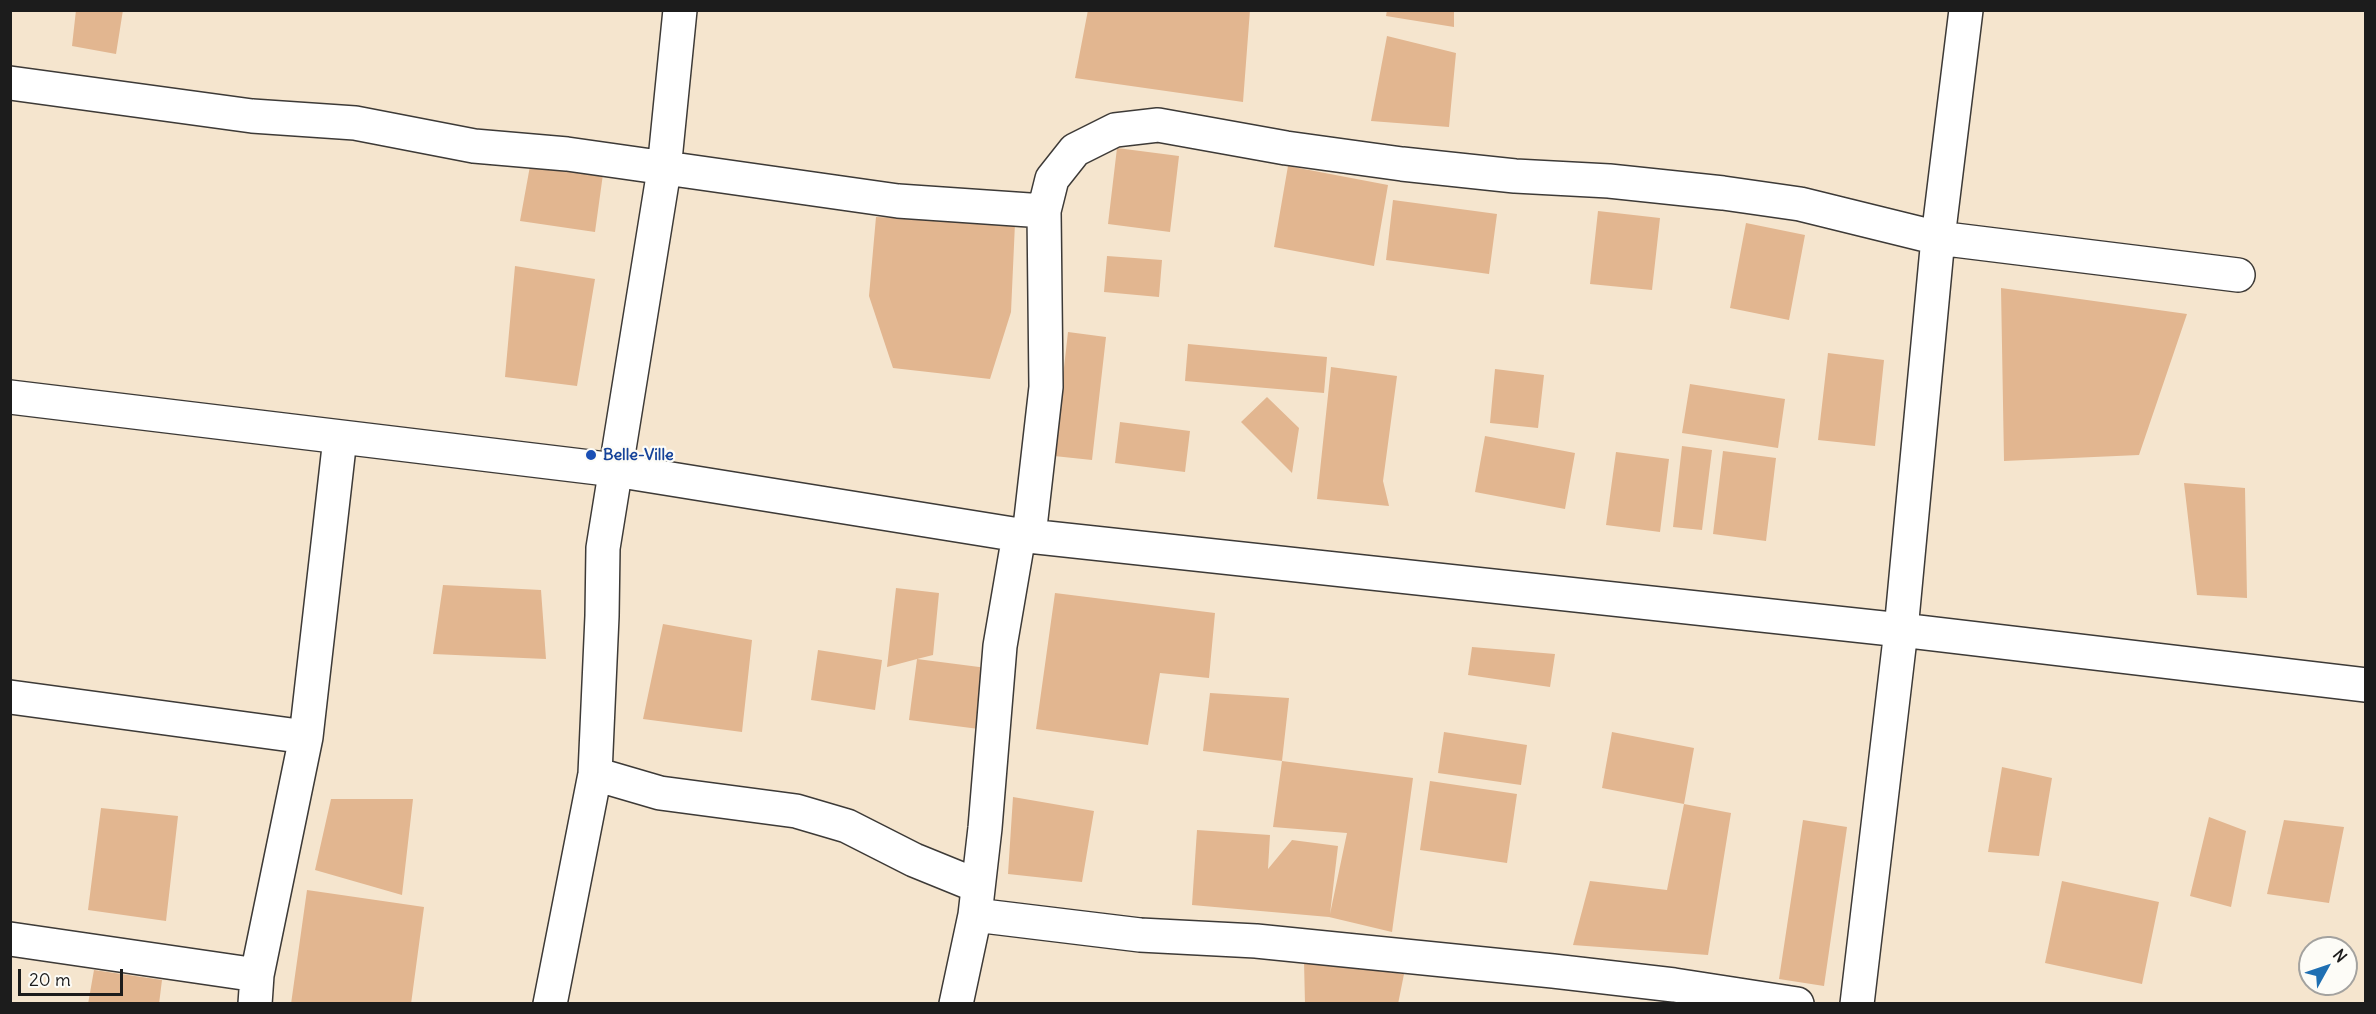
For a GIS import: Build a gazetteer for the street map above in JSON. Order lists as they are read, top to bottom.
{
  "places": ["Belle-Ville"],
  "scale_bar": "20 m",
  "north": "top right"
}
